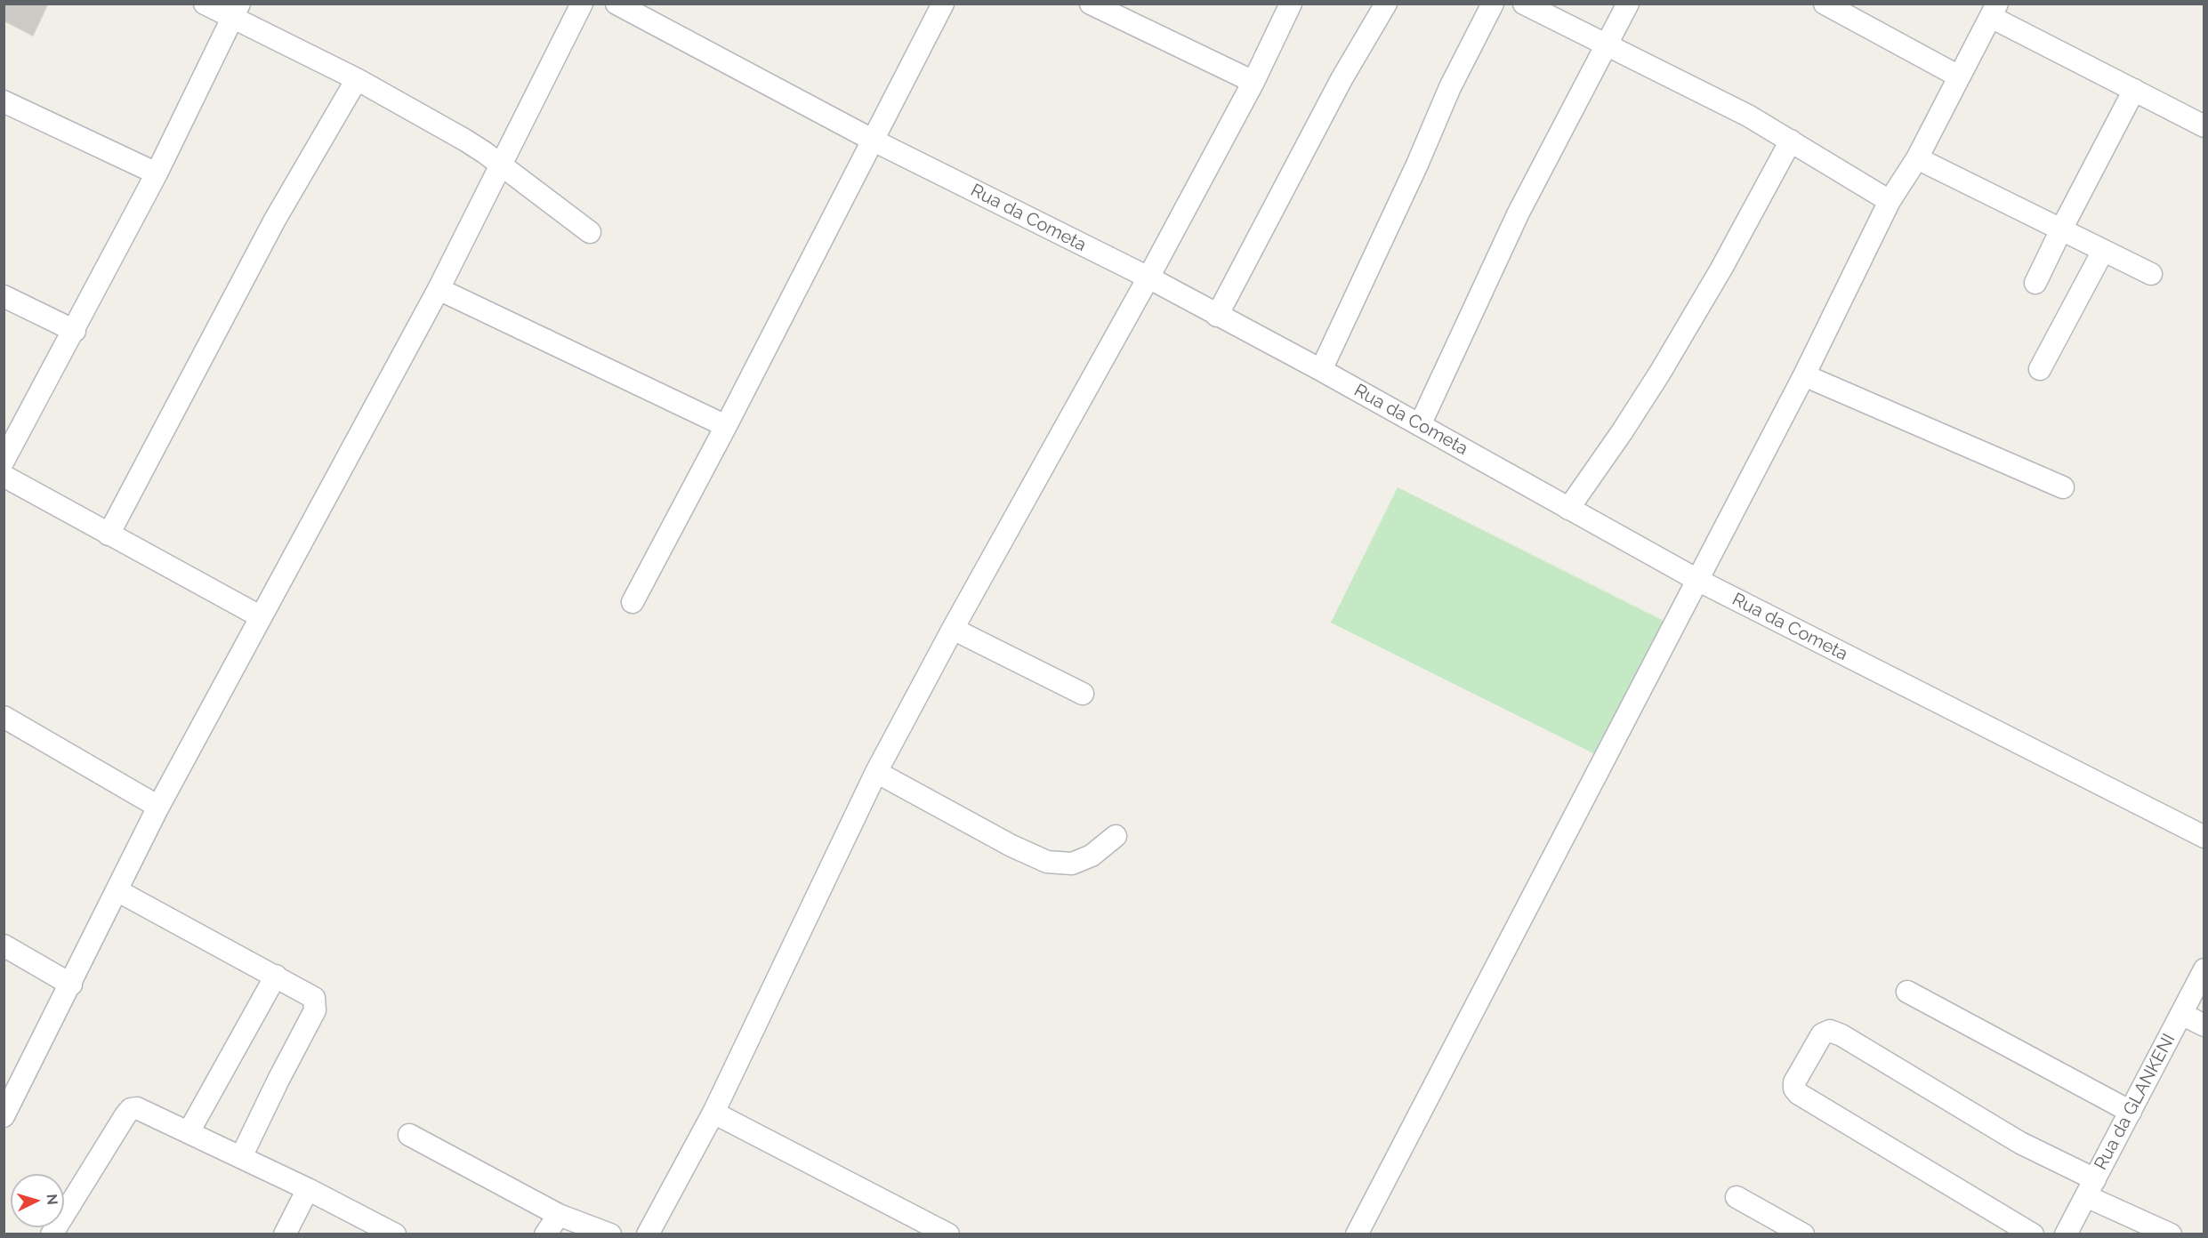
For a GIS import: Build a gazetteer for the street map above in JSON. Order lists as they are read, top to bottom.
{
  "streets": {
    "street": ["Rua da Cometa", "Rua da GLANKENI"]
  },
  "north": "right"
}
